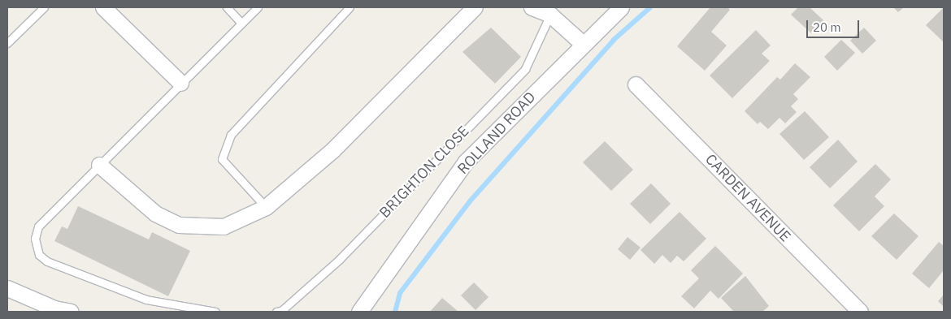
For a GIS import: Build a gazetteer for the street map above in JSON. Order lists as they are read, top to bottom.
{
  "streets": {
    "street": ["ROLLAND ROAD", "CARDEN AVENUE"],
    "lane": ["BRIGHTON CLOSE"]
  },
  "scale_bar": "20 m"
}
